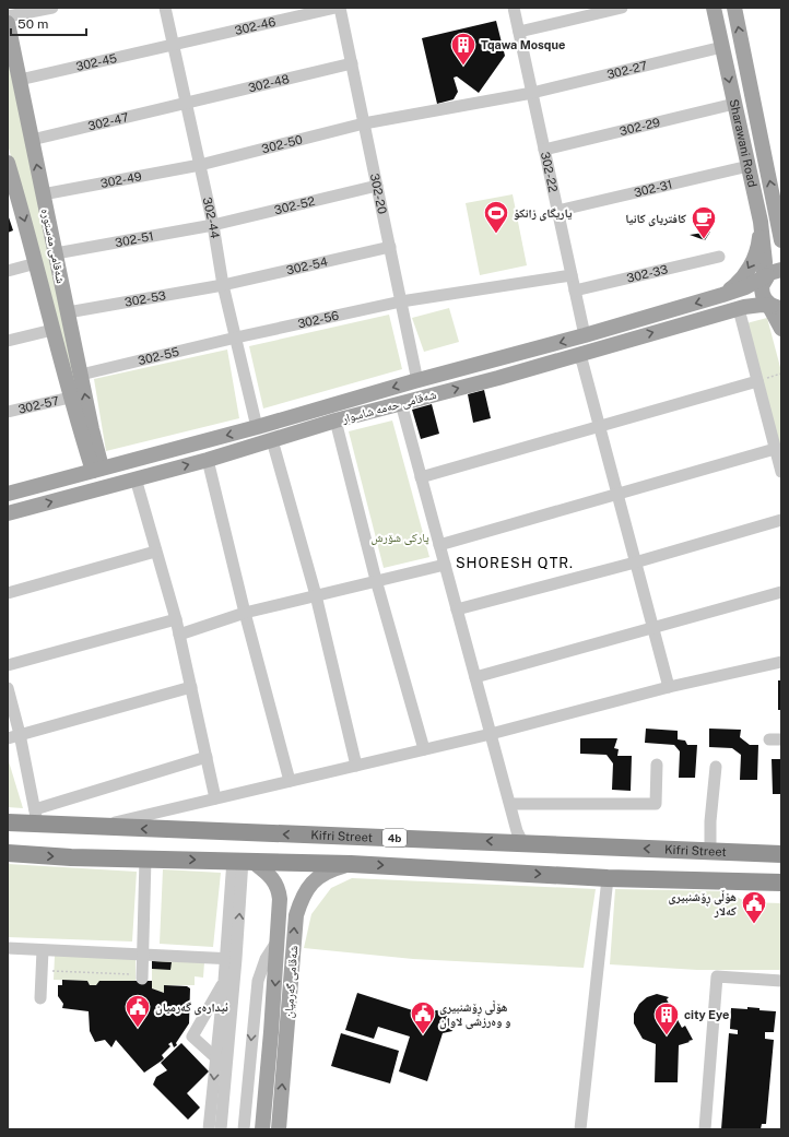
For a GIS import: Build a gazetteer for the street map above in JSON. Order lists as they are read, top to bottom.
{
  "streets": {
    "highway": ["Kifri Street", "4b"],
    "main road": [
      "Sharawani Road",
      "شەقامی مەستورە",
      "شەقامی حەمە شاسوار",
      "شەقامی گەرمیان"
    ],
    "street": [
      "302-46",
      "302-45",
      "302-27",
      "302-48",
      "302-47",
      "302-29",
      "302-50",
      "302-22",
      "302-49",
      "302-31",
      "302-20",
      "302-52",
      "302-44",
      "302-51",
      "302-54",
      "302-33",
      "302-53",
      "302-56",
      "302-55",
      "302-57"
    ]
  },
  "crossings": [
    ["302-46", "302-45"],
    ["302-46", "302-44"],
    ["302-45", "302-44"],
    ["302-45", "شەقامی مەستورە"],
    ["302-27", "Sharawani Road"],
    ["302-27", "302-50"],
    ["302-27", "302-22"],
    ["302-27", "302-20"],
    ["302-48", "302-47"],
    ["302-48", "302-20"],
    ["302-48", "302-44"],
    ["302-47", "302-44"],
    ["302-47", "شەقامی مەستورە"],
    ["302-29", "Sharawani Road"],
    ["302-29", "302-22"],
    ["Sharawani Road", "302-31"],
    ["Sharawani Road", "شەقامی حەمە شاسوار"],
    ["302-50", "302-49"],
    ["302-50", "302-20"],
    ["302-50", "302-44"],
    ["302-22", "302-31"],
    ["302-22", "302-33"],
    ["302-22", "302-56"],
    ["302-22", "شەقامی حەمە شاسوار"],
    ["302-49", "302-44"],
    ["302-49", "شەقامی مەستورە"],
    ["302-20", "302-52"],
    ["302-20", "302-54"],
    ["302-20", "302-56"],
    ["302-20", "شەقامی حەمە شاسوار"],
    ["302-52", "302-44"],
    ["302-52", "302-51"],
    ["302-44", "302-51"],
    ["302-44", "302-54"],
    ["302-44", "302-53"],
    ["302-44", "302-56"],
    ["302-44", "302-55"],
    ["302-44", "شەقامی حەمە شاسوار"],
    ["302-51", "شەقامی مەستورە"],
    ["شەقامی مەستورە", "302-53"],
    ["شەقامی مەستورە", "302-55"],
    ["شەقامی مەستورە", "302-57"],
    ["شەقامی مەستورە", "شەقامی حەمە شاسوار"],
    ["302-54", "302-53"],
    ["302-56", "302-55"]
  ],
  "districts": ["SHORESH QTR."],
  "parks": ["پارکی شۆرش"],
  "places": {
    "building": ["Tqawa Mosque", "city Eye"],
    "sports": ["یاریگای زانکۆ"],
    "cafe": ["کافتریای کانیا"],
    "public building": ["هۆڵی ڕۆشنبیری کەلار", "ئیدارەی گەرمیان", "هۆڵی ڕۆشنبیری و وەرزشی لاوان"]
  },
  "scale_bar": "50 m"
}
